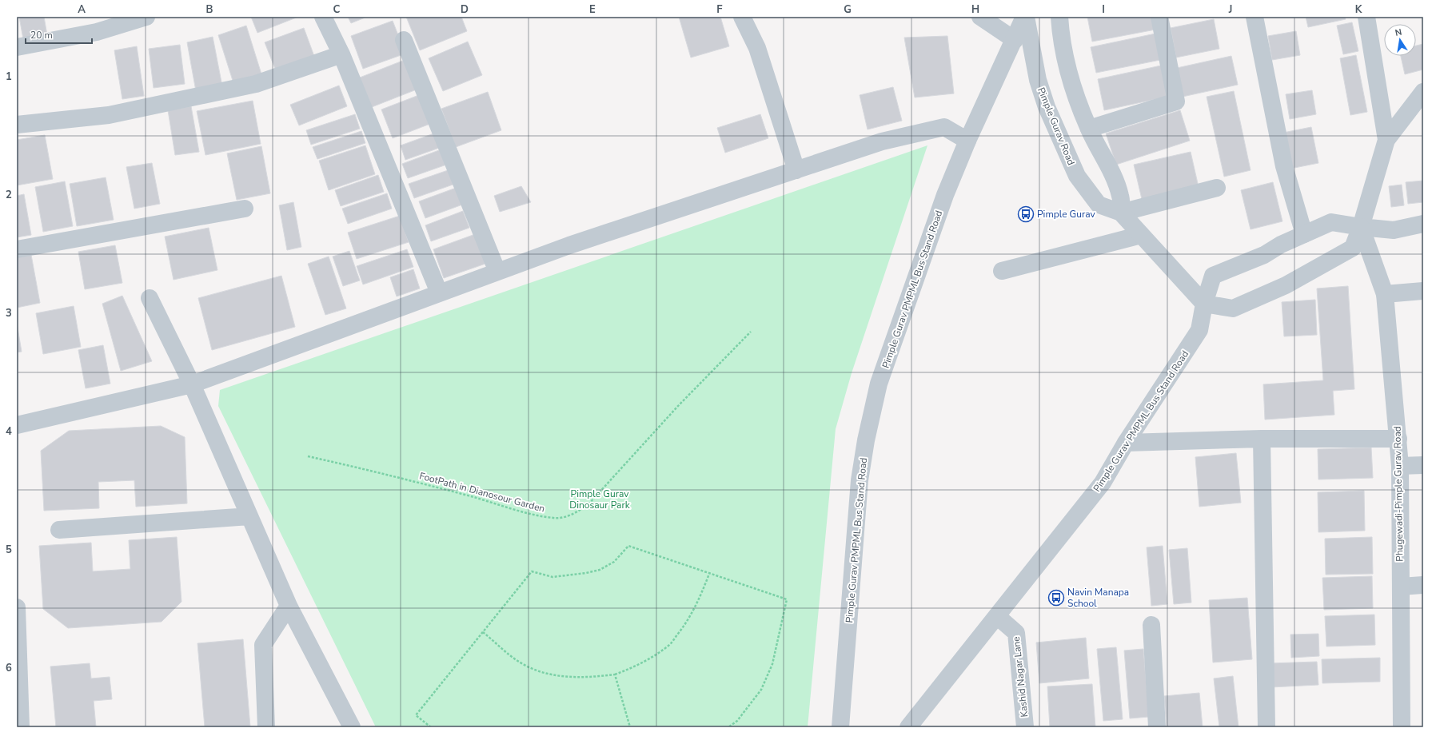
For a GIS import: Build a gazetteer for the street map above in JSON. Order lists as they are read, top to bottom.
{
  "streets": {
    "street": [
      "Pimple Gurav Road",
      "Pimple Gurav PMPML Bus Stand Road",
      "Phugewadi-Pimple Gurav Road",
      "Kashid Nagar Lane"
    ],
    "path": ["FootPath in Dianosour Garden"]
  },
  "crossings": [
    ["Pimple Gurav Road", "Pimple Gurav PMPML Bus Stand Road"],
    ["Pimple Gurav PMPML Bus Stand Road", "Kashid Nagar Lane"]
  ],
  "parks": ["Pimple Gurav Dinosaur Park"],
  "places": {
    "bus stop": ["Pimple Gurav", "Navin Manapa School"]
  },
  "scale_bar": "20 m",
  "north": "top",
  "grid": {
    "columns": [
      "A",
      "B",
      "C",
      "D",
      "E",
      "F",
      "G",
      "H",
      "I",
      "J",
      "K"
    ],
    "rows": [
      "1",
      "2",
      "3",
      "4",
      "5",
      "6"
    ]
  }
}
